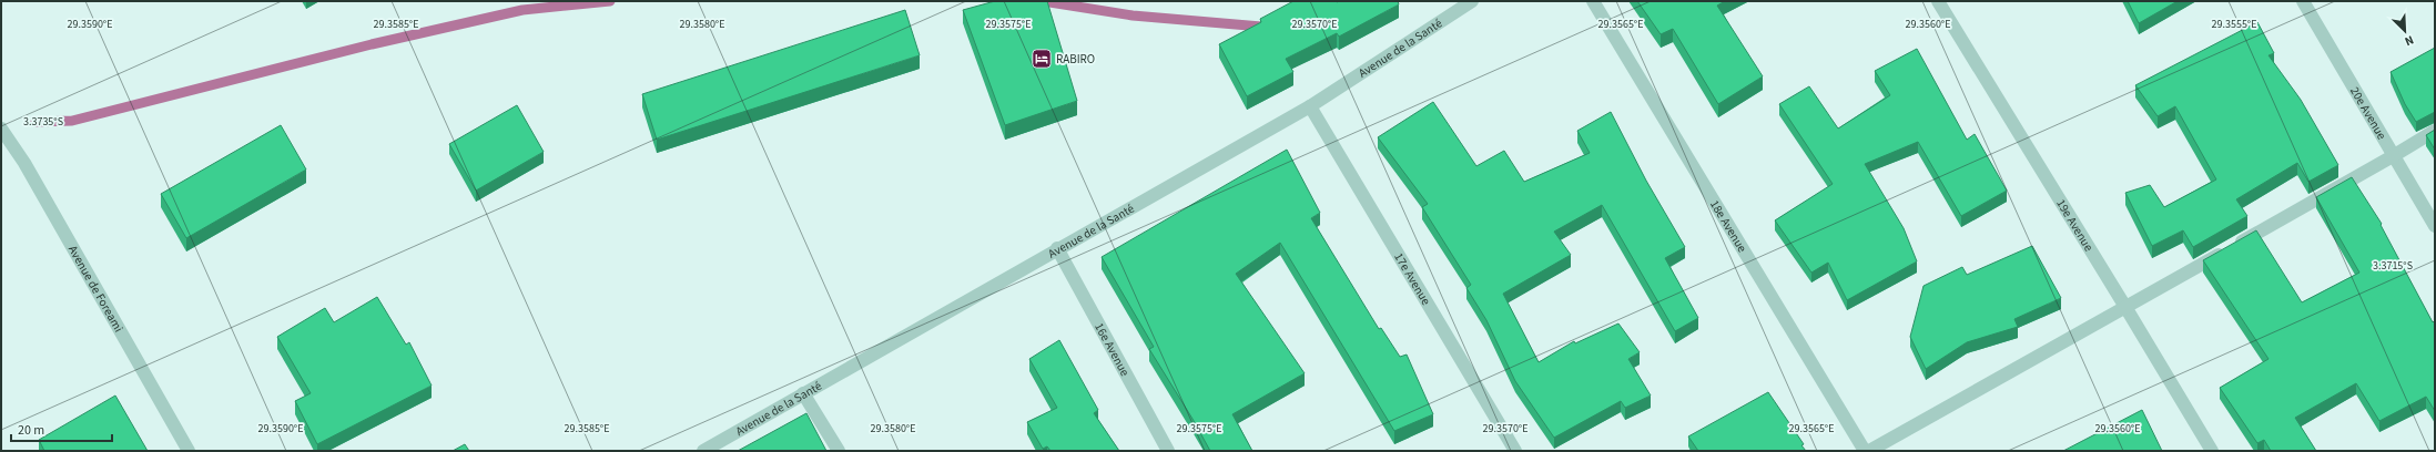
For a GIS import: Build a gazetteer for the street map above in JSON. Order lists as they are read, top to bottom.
{
  "streets": {
    "street": [
      "Avenue de la Santé",
      "20e Avenue",
      "19e Avenue",
      "18e Avenue",
      "17e Avenue",
      "Avenue de Foreami",
      "16e Avenue"
    ]
  },
  "crossings": [
    ["Avenue de la Santé", "17e Avenue"],
    ["Avenue de la Santé", "16e Avenue"]
  ],
  "places": {
    "hotel": ["RABIRO"]
  },
  "scale_bar": "20 m",
  "north": "bottom right",
  "coordinates": [
    "29.3590°E",
    "29.3585°E",
    "29.3580°E",
    "29.3575°E",
    "29.3570°E",
    "29.3565°E",
    "29.3560°E",
    "29.3555°E",
    "3.3735°S",
    "3.3715°S"
  ]
}
